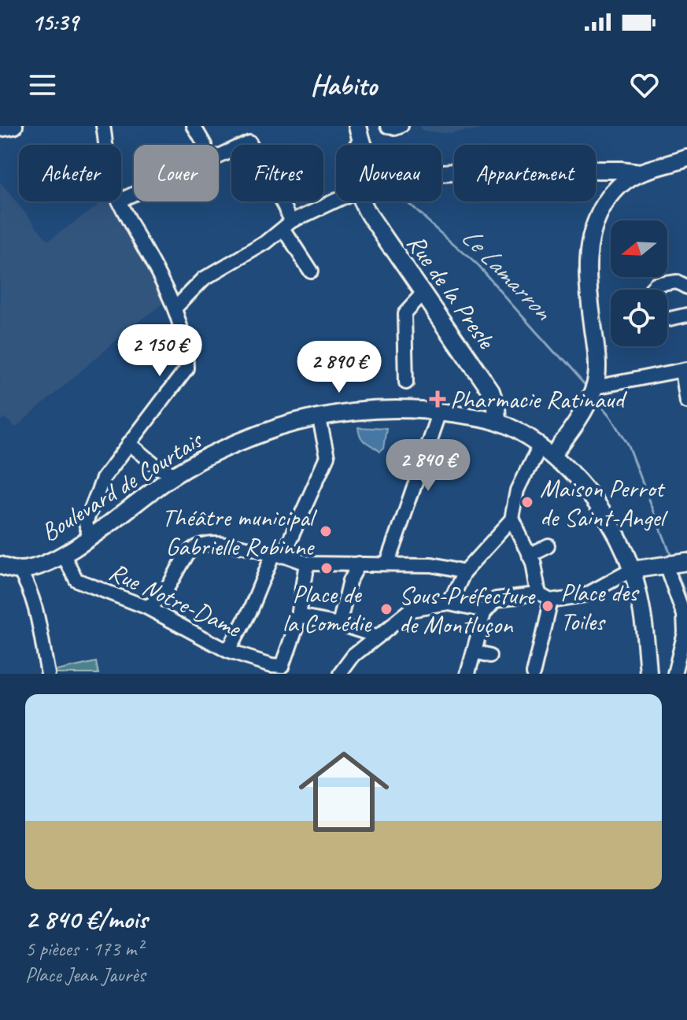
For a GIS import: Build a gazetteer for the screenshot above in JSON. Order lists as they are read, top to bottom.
{
  "streets": {
    "main road": ["Rue de la Presle", "Boulevard de Courtais"],
    "street": ["Rue Notre-Dame"]
  },
  "crossings": [
    ["Rue de la Presle", "Boulevard de Courtais"],
    ["Boulevard de Courtais", "Rue Notre-Dame"]
  ],
  "water": ["Le Lamarron"],
  "places": {
    "health": ["Pharmacie Ratinaud"],
    "other": [
      "Maison Perrot de Saint-Angel",
      "Théâtre municipal Gabrielle Robinne",
      "Place de la Comédie",
      "Place des Toiles",
      "Sous-Préfecture de Montluçon"
    ]
  },
  "north": "left",
  "page": {
    "status": "15:39",
    "header": "Habito",
    "chip": [
      "Acheter",
      "Louer",
      "Filtres",
      "Nouveau",
      "Appartement"
    ],
    "price": ["2 150 €", "2 890 €", "2 840 €"],
    "list": [
      {
        "name": "2 840 €/mois",
        "note": "5 pièces · 173 m² · Place Jean Jaurès"
      }
    ]
  }
}
